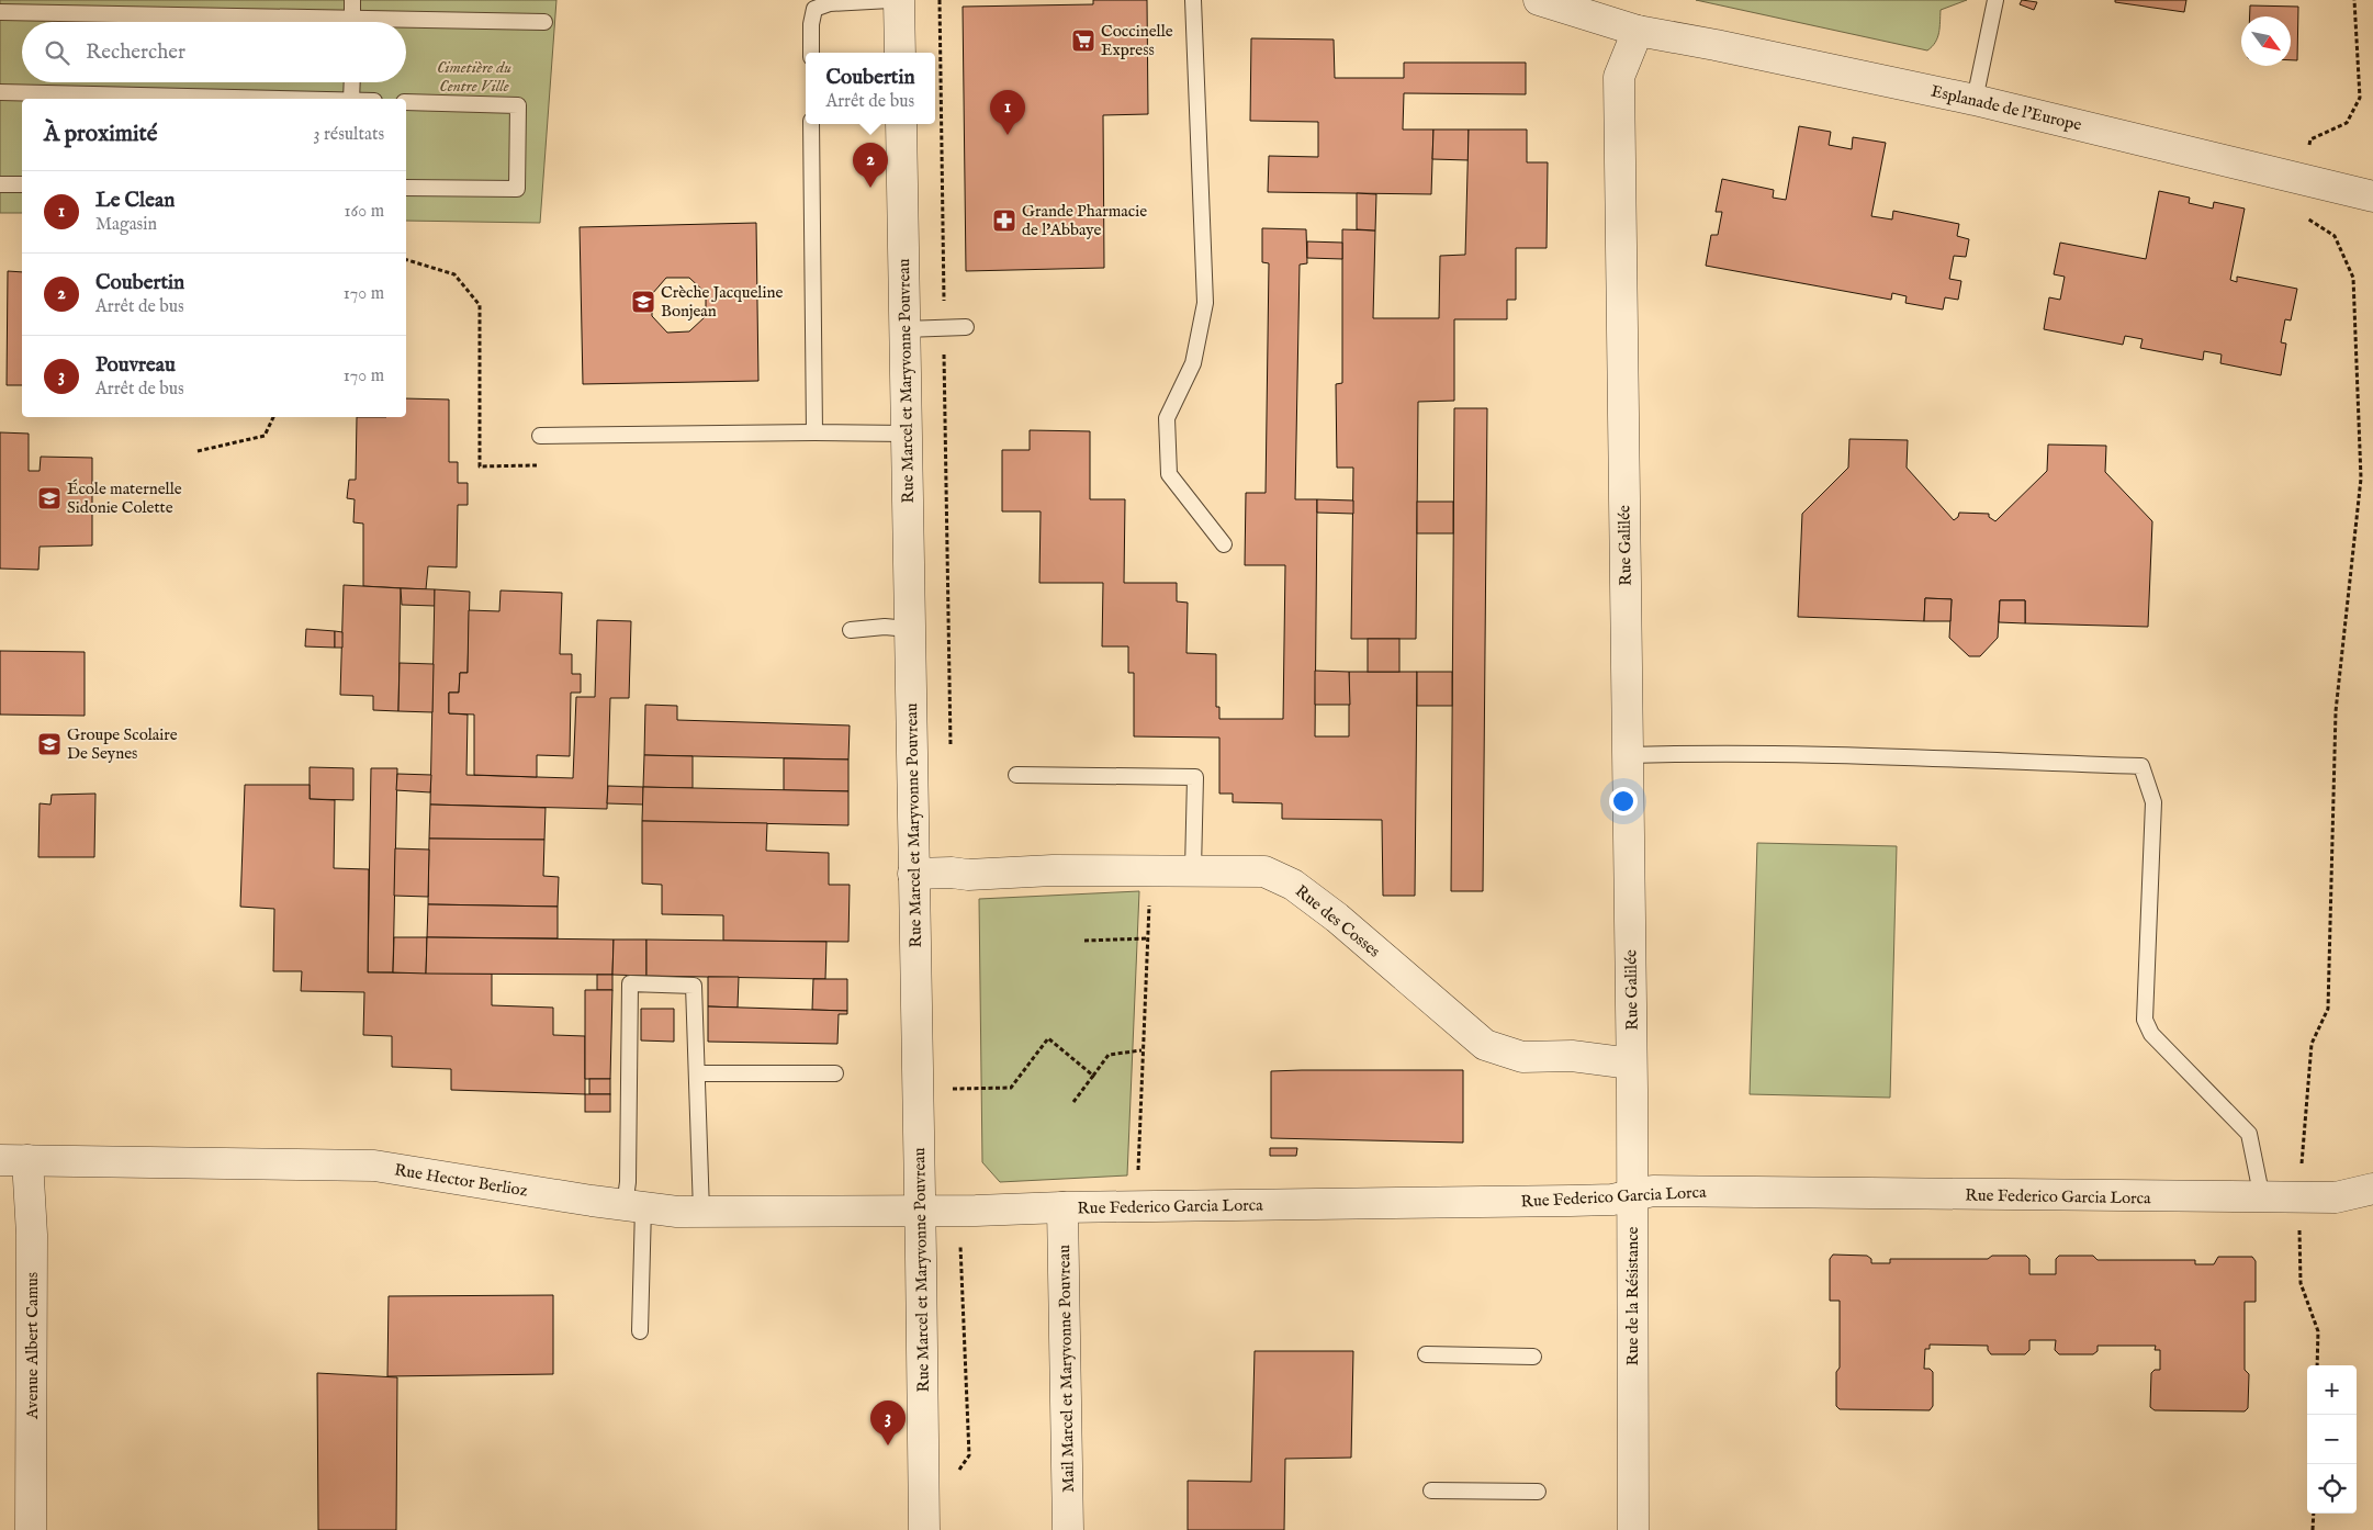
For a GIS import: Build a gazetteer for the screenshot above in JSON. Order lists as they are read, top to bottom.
{
  "streets": {
    "street": [
      "Esplanade de l'Europe",
      "Rue Marcel et Maryvonne Pouvreau",
      "Rue Galilée",
      "Rue des Cosses",
      "Rue Hector Berlioz",
      "Rue Federico Garcia Lorca",
      "Rue de la Résistance",
      "Avenue Albert Camus",
      "Mail Marcel et Maryvonne Pouvreau"
    ]
  },
  "crossings": [
    ["Esplanade de l'Europe", "Rue Galilée"],
    ["Rue Marcel et Maryvonne Pouvreau", "Rue des Cosses"],
    ["Rue Marcel et Maryvonne Pouvreau", "Rue Hector Berlioz"],
    ["Rue Marcel et Maryvonne Pouvreau", "Rue Federico Garcia Lorca"],
    ["Rue Galilée", "Rue des Cosses"],
    ["Rue Galilée", "Rue de la Résistance"],
    ["Rue des Cosses", "Rue de la Résistance"],
    ["Rue Hector Berlioz", "Rue Federico Garcia Lorca"],
    ["Rue Hector Berlioz", "Avenue Albert Camus"],
    ["Rue Federico Garcia Lorca", "Rue de la Résistance"],
    ["Rue Federico Garcia Lorca", "Mail Marcel et Maryvonne Pouvreau"]
  ],
  "parks": ["Cimetière du Centre Ville"],
  "places": {
    "supermarket": ["Coccinelle Express"],
    "pharmacy": ["Grande Pharmacie de l'Abbaye"],
    "school or university": ["Crèche Jacqueline Bonjean", "École maternelle Sidonie Colette", "Groupe Scolaire De Seynes"]
  },
  "north": "bottom right",
  "page": {
    "search": "Rechercher",
    "popup": ["Coubertin", "Arrêt de bus"],
    "pins": ["1", "2", "3"],
    "heading": ["À proximité", "3 résultats"],
    "list": [
      {
        "mark": "1",
        "name": "Le Clean",
        "note": "Magasin",
        "value": "160 m"
      },
      {
        "mark": "2",
        "name": "Coubertin",
        "note": "Arrêt de bus",
        "value": "170 m"
      },
      {
        "mark": "3",
        "name": "Pouvreau",
        "note": "Arrêt de bus",
        "value": "170 m"
      }
    ],
    "map_buttons": ["+", "−"]
  }
}
